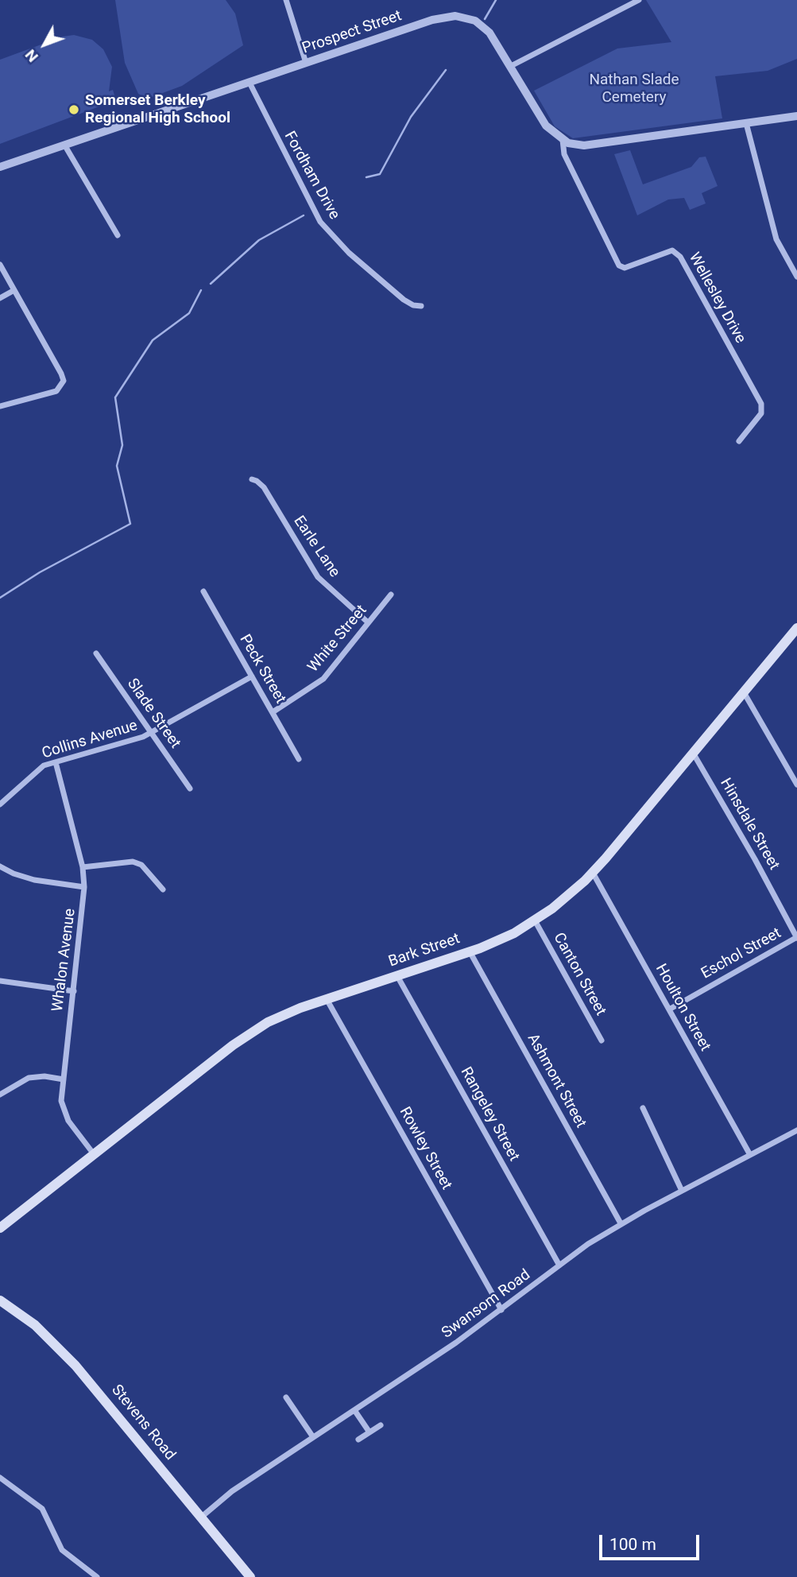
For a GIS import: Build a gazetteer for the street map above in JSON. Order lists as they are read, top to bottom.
{
  "streets": {
    "main road": ["Bark Street", "Stevens Road"],
    "street": [
      "Prospect Street",
      "Fordham Drive",
      "Wellesley Drive",
      "Earle Lane",
      "White Street",
      "Peck Street",
      "Slade Street",
      "Collins Avenue",
      "Hinsdale Street",
      "Eschol Street",
      "Whalon Avenue",
      "Canton Street",
      "Houlton Street",
      "Ashmont Street",
      "Rangeley Street",
      "Rowley Street",
      "Swansom Road"
    ]
  },
  "crossings": [
    ["Prospect Street", "Fordham Drive"],
    ["Prospect Street", "Wellesley Drive"],
    ["Earle Lane", "White Street"],
    ["White Street", "Peck Street"],
    ["Peck Street", "Collins Avenue"],
    ["Slade Street", "Collins Avenue"],
    ["Collins Avenue", "Whalon Avenue"],
    ["Hinsdale Street", "Bark Street"],
    ["Hinsdale Street", "Eschol Street"],
    ["Bark Street", "Whalon Avenue"],
    ["Bark Street", "Canton Street"],
    ["Bark Street", "Houlton Street"],
    ["Bark Street", "Ashmont Street"],
    ["Bark Street", "Rangeley Street"],
    ["Bark Street", "Rowley Street"],
    ["Eschol Street", "Houlton Street"],
    ["Houlton Street", "Swansom Road"],
    ["Ashmont Street", "Swansom Road"],
    ["Rangeley Street", "Swansom Road"],
    ["Rowley Street", "Swansom Road"],
    ["Swansom Road", "Stevens Road"]
  ],
  "parks": ["Nathan Slade Cemetery"],
  "places": ["Somerset Berkley Regional High School"],
  "scale_bar": "100 m",
  "north": "bottom left"
}
